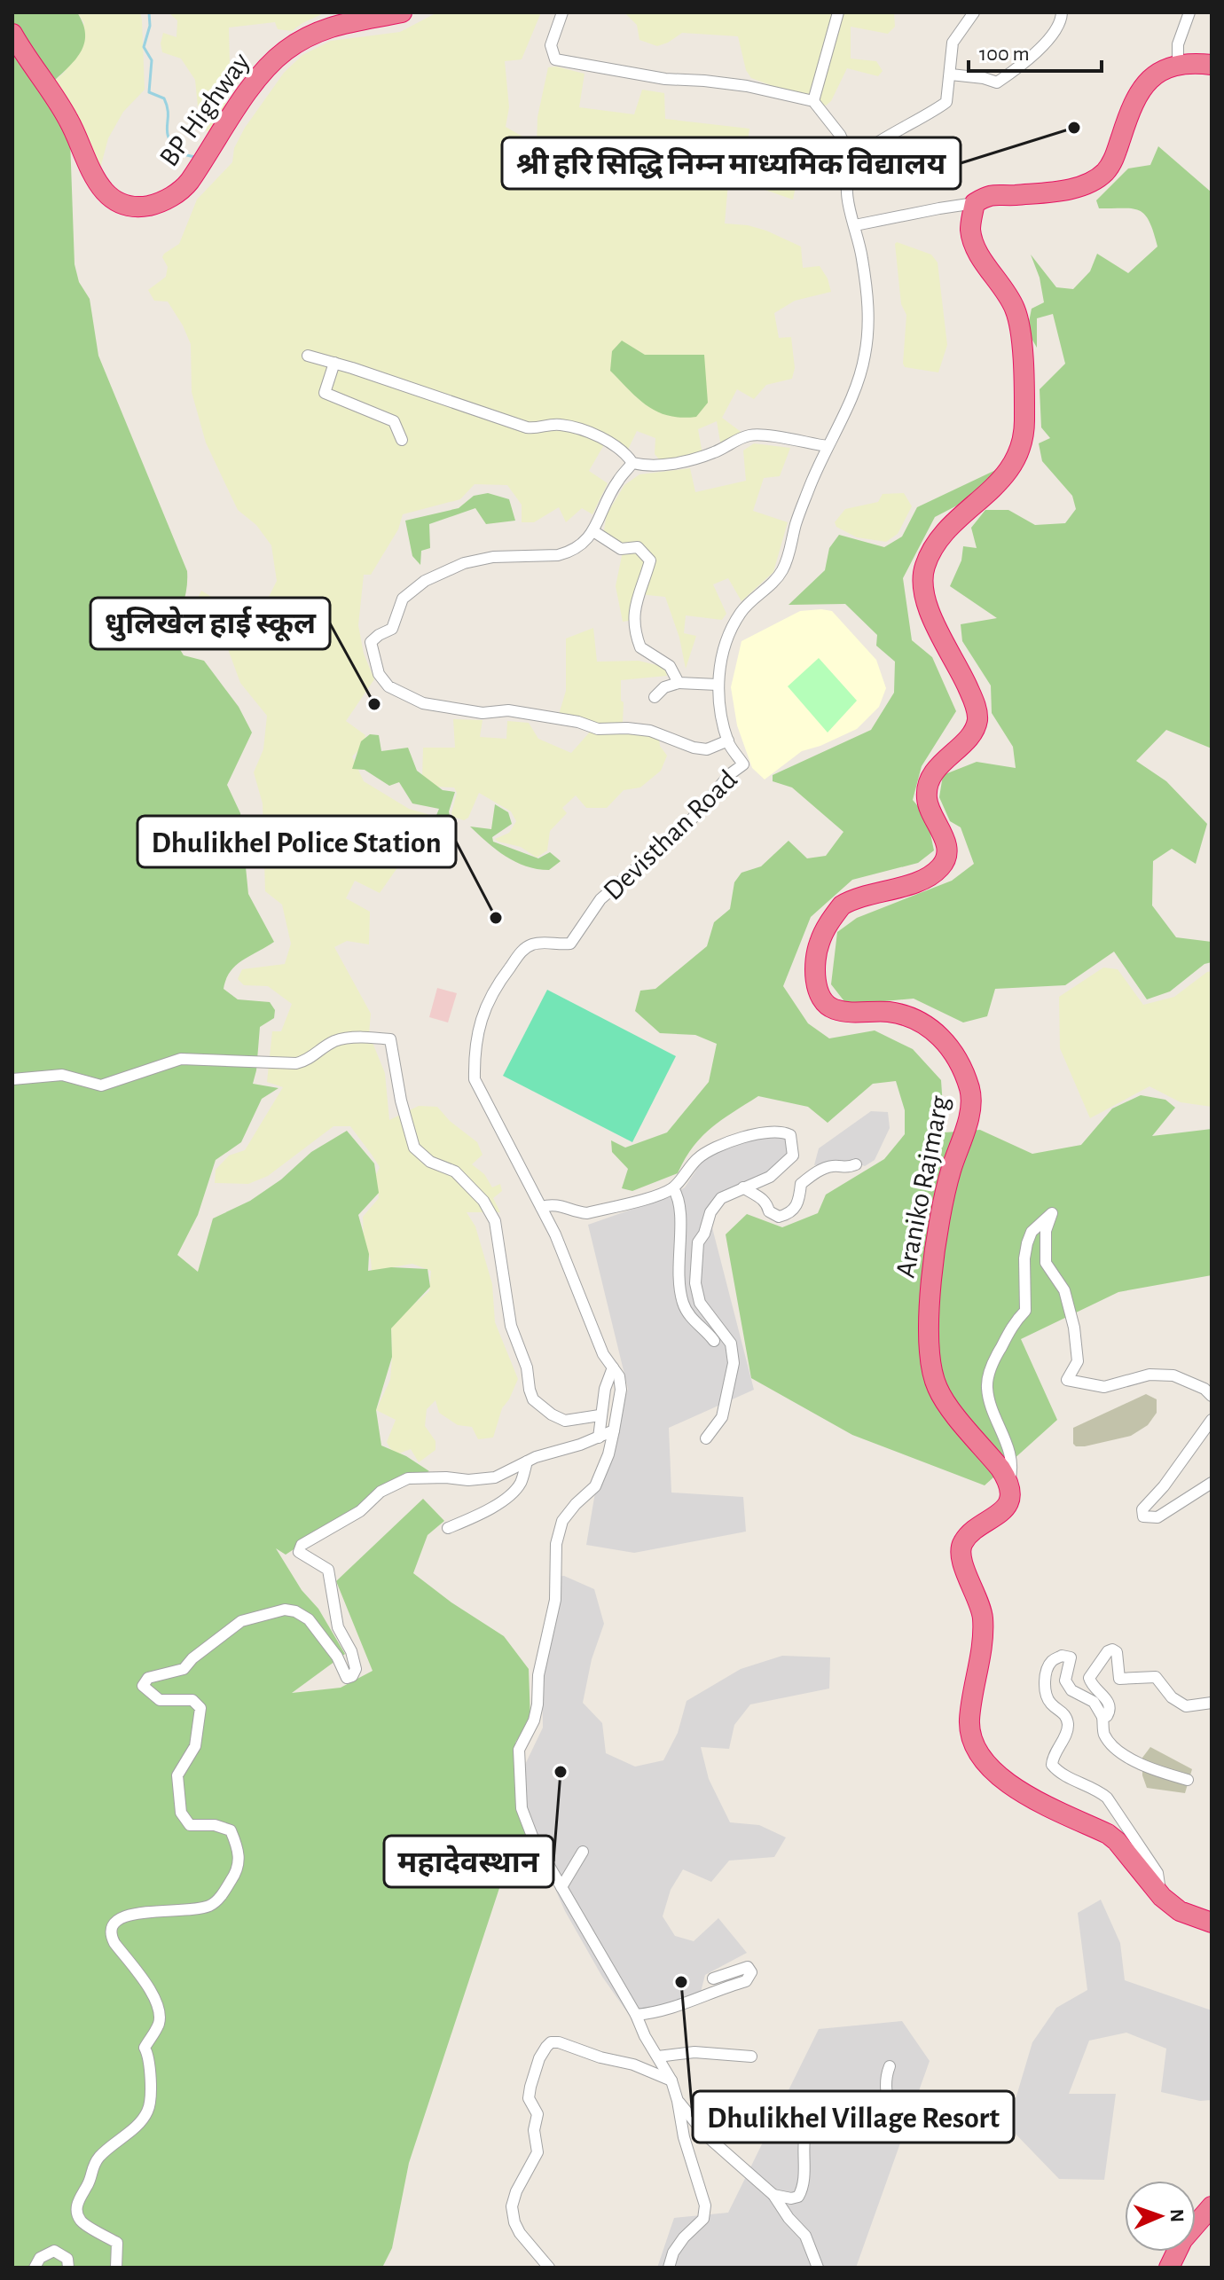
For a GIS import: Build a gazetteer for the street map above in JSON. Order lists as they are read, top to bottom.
{
  "streets": {
    "highway": ["BP Highway", "Araniko Rajmarg"],
    "street": ["Devisthan Road"]
  },
  "places": [
    "श्री हरि सिद्धि निम्न माध्यमिक विद्यालय",
    "धुलिखेल हाई स्कूल",
    "Dhulikhel Police Station",
    "महादेवस्थान",
    "Dhulikhel Village Resort"
  ],
  "scale_bar": "100 m",
  "north": "right"
}
